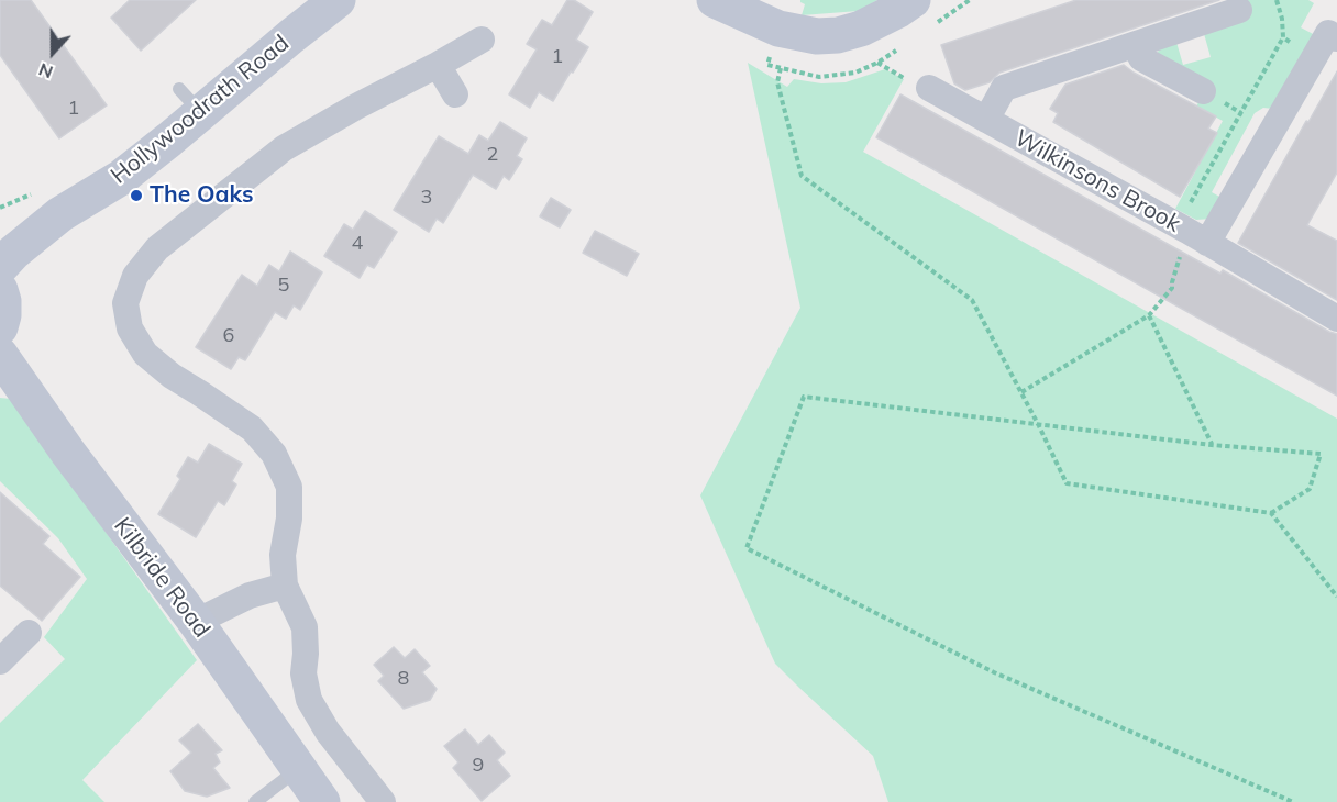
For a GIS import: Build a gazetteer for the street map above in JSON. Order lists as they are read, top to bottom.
{
  "streets": {
    "main road": ["Hollywoodrath Road", "Kilbride Road"],
    "street": ["Wilkinsons Brook"]
  },
  "places": ["The Oaks"],
  "house_numbers": [
    "1",
    "1",
    "2",
    "3",
    "4",
    "5",
    "6",
    "8",
    "9"
  ],
  "north": "bottom"
}
